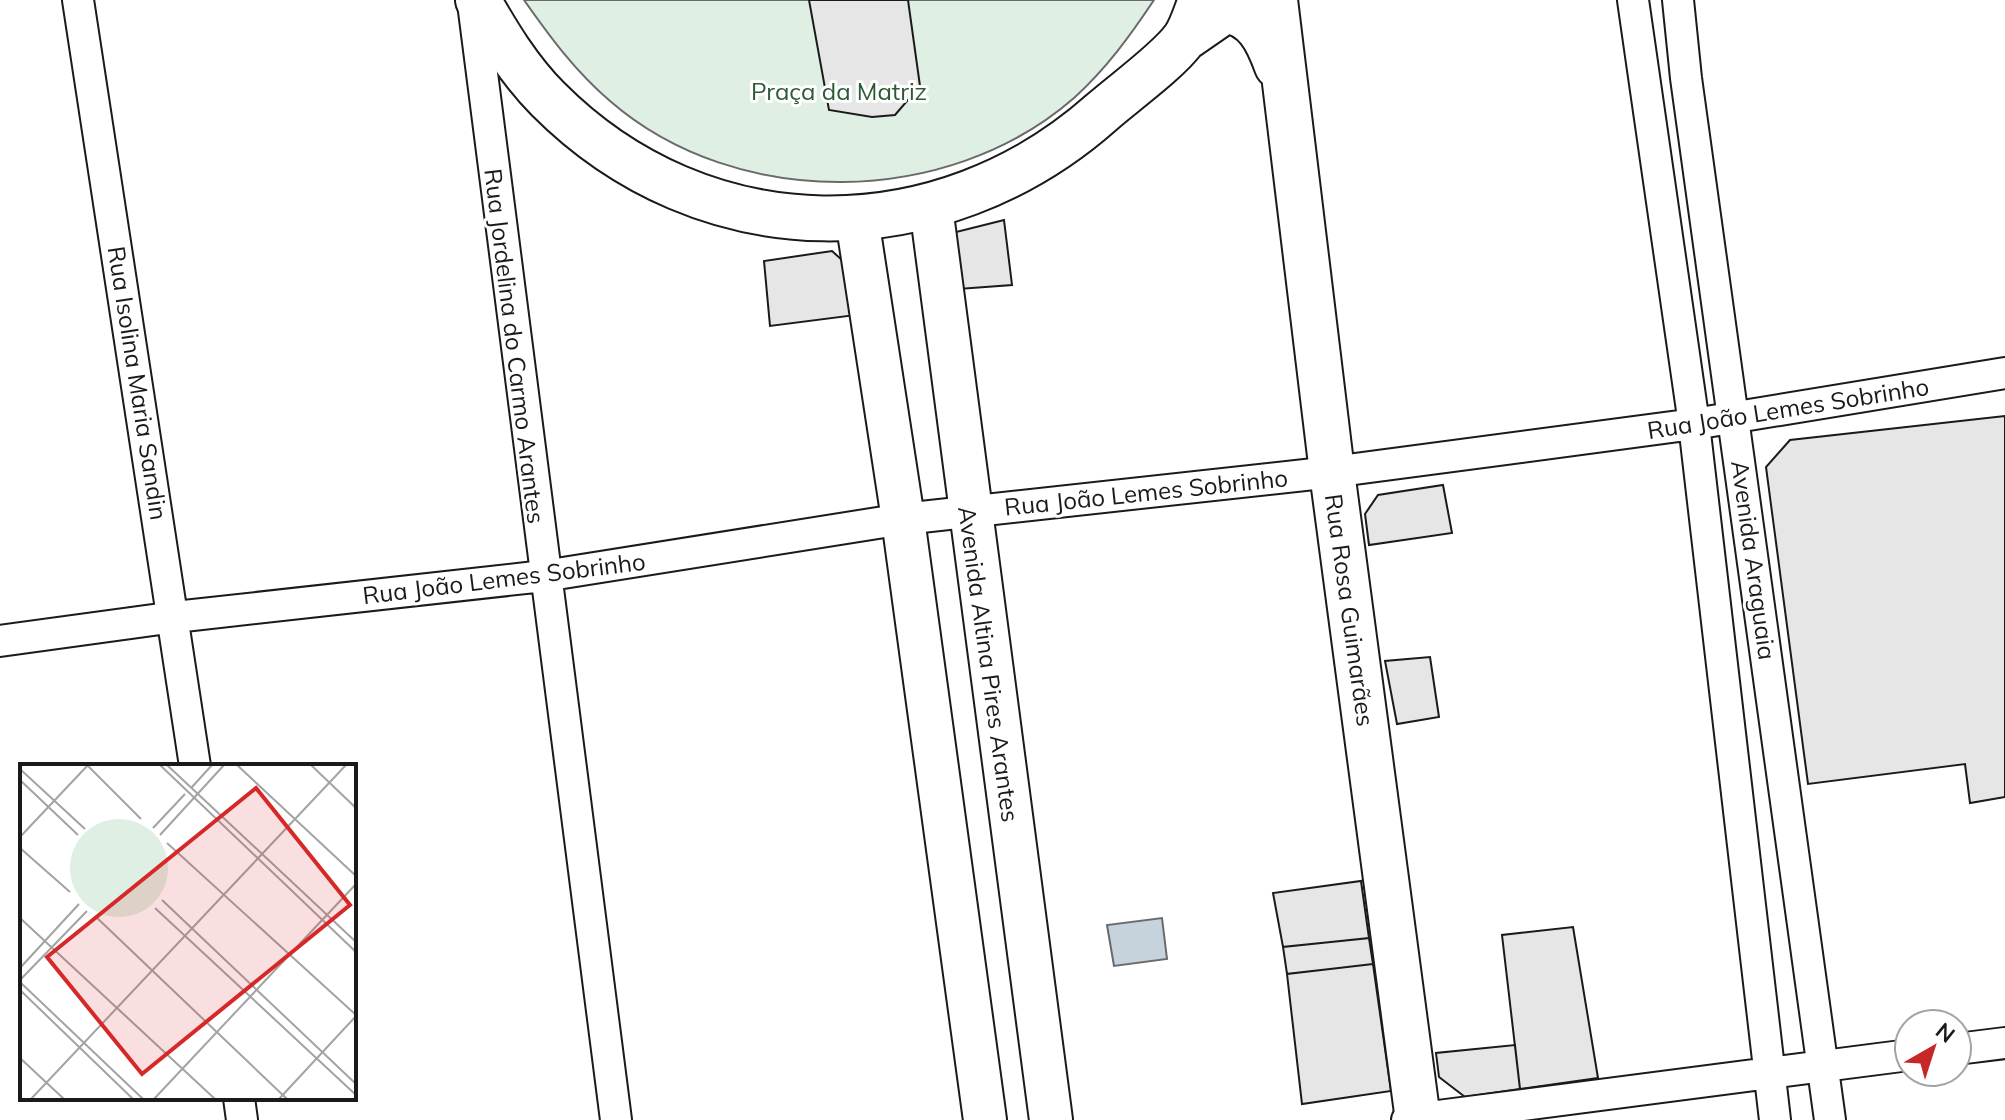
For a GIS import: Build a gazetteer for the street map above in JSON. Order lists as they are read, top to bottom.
{
  "streets": {
    "main road": ["Rua Rosa Guimarães"],
    "street": [
      "Rua Jordelina do Carmo Arantes",
      "Rua Isolina Maria Sandin",
      "Rua João Lemes Sobrinho",
      "Avenida Araguaia",
      "Avenida Altina Pires Arantes"
    ]
  },
  "crossings": [
    ["Rua Jordelina do Carmo Arantes", "Rua João Lemes Sobrinho"],
    ["Rua Jordelina do Carmo Arantes", "Rua Rosa Guimarães"],
    ["Rua Isolina Maria Sandin", "Rua João Lemes Sobrinho"],
    ["Rua João Lemes Sobrinho", "Avenida Araguaia"],
    ["Rua João Lemes Sobrinho", "Rua Rosa Guimarães"],
    ["Rua João Lemes Sobrinho", "Avenida Altina Pires Arantes"],
    ["Rua Rosa Guimarães", "Avenida Altina Pires Arantes"]
  ],
  "parks": ["Praça da Matriz"],
  "north": "top right"
}
